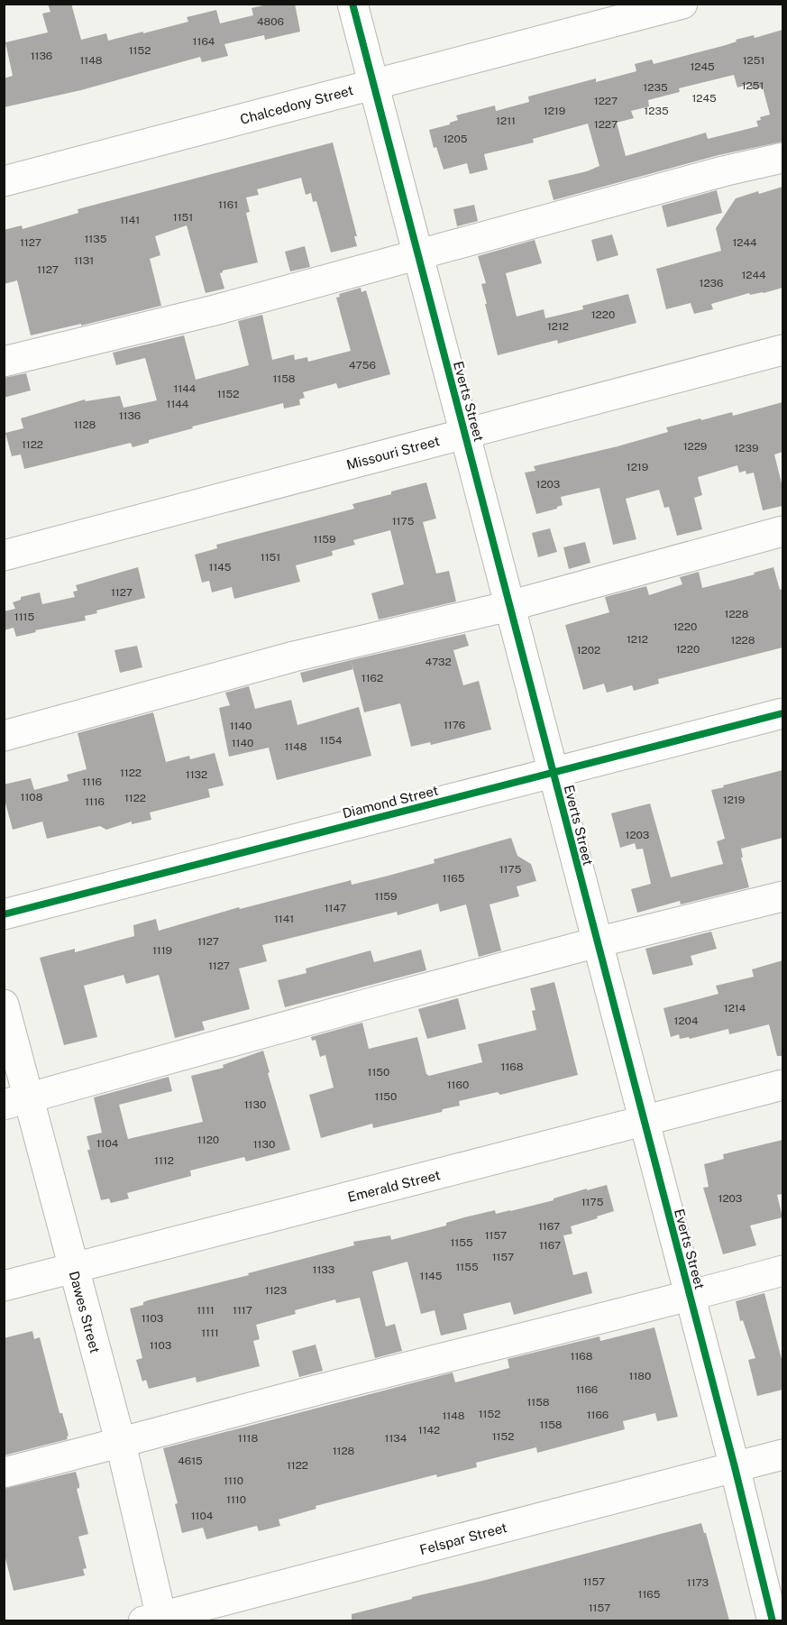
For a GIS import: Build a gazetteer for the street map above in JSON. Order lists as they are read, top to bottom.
{
  "streets": {
    "street": [
      "Chalcedony Street",
      "Everts Street",
      "Missouri Street",
      "Diamond Street",
      "Emerald Street",
      "Dawes Street",
      "Felspar Street"
    ]
  },
  "crossings": [
    ["Chalcedony Street", "Everts Street"],
    ["Everts Street", "Missouri Street"],
    ["Everts Street", "Diamond Street"],
    ["Everts Street", "Emerald Street"],
    ["Everts Street", "Felspar Street"],
    ["Emerald Street", "Dawes Street"],
    ["Dawes Street", "Felspar Street"]
  ],
  "house_numbers": [
    "4806",
    "1164",
    "1152",
    "1136",
    "1148",
    "1251",
    "1245",
    "1251",
    "1235",
    "1245",
    "1227",
    "1219",
    "1235",
    "1211",
    "1227",
    "1205",
    "1161",
    "1151",
    "1141",
    "1135",
    "1127",
    "1244",
    "1131",
    "1127",
    "1244",
    "1236",
    "1220",
    "1212",
    "4756",
    "1158",
    "1144",
    "1152",
    "1144",
    "1136",
    "1128",
    "1122",
    "1229",
    "1239",
    "1219",
    "1203",
    "1175",
    "1159",
    "1151",
    "1145",
    "1127",
    "1228",
    "1115",
    "1220",
    "1212",
    "1228",
    "1220",
    "1202",
    "4732",
    "1162",
    "1176",
    "1140",
    "1154",
    "1140",
    "1148",
    "1122",
    "1132",
    "1116",
    "1108",
    "1122",
    "1219",
    "1116",
    "1203",
    "1175",
    "1165",
    "1159",
    "1147",
    "1141",
    "1127",
    "1119",
    "1127",
    "1214",
    "1204",
    "1168",
    "1150",
    "1160",
    "1150",
    "1130",
    "1120",
    "1104",
    "1130",
    "1112",
    "1203",
    "1175",
    "1167",
    "1157",
    "1155",
    "1167",
    "1157",
    "1155",
    "1133",
    "1145",
    "1123",
    "1111",
    "1117",
    "1103",
    "1111",
    "1103",
    "1168",
    "1180",
    "1166",
    "1158",
    "1152",
    "1166",
    "1148",
    "1158",
    "1142",
    "1152",
    "1118",
    "1134",
    "1128",
    "4615",
    "1122",
    "1110",
    "1110",
    "1104",
    "1157",
    "1173",
    "1165",
    "1157"
  ]
}
